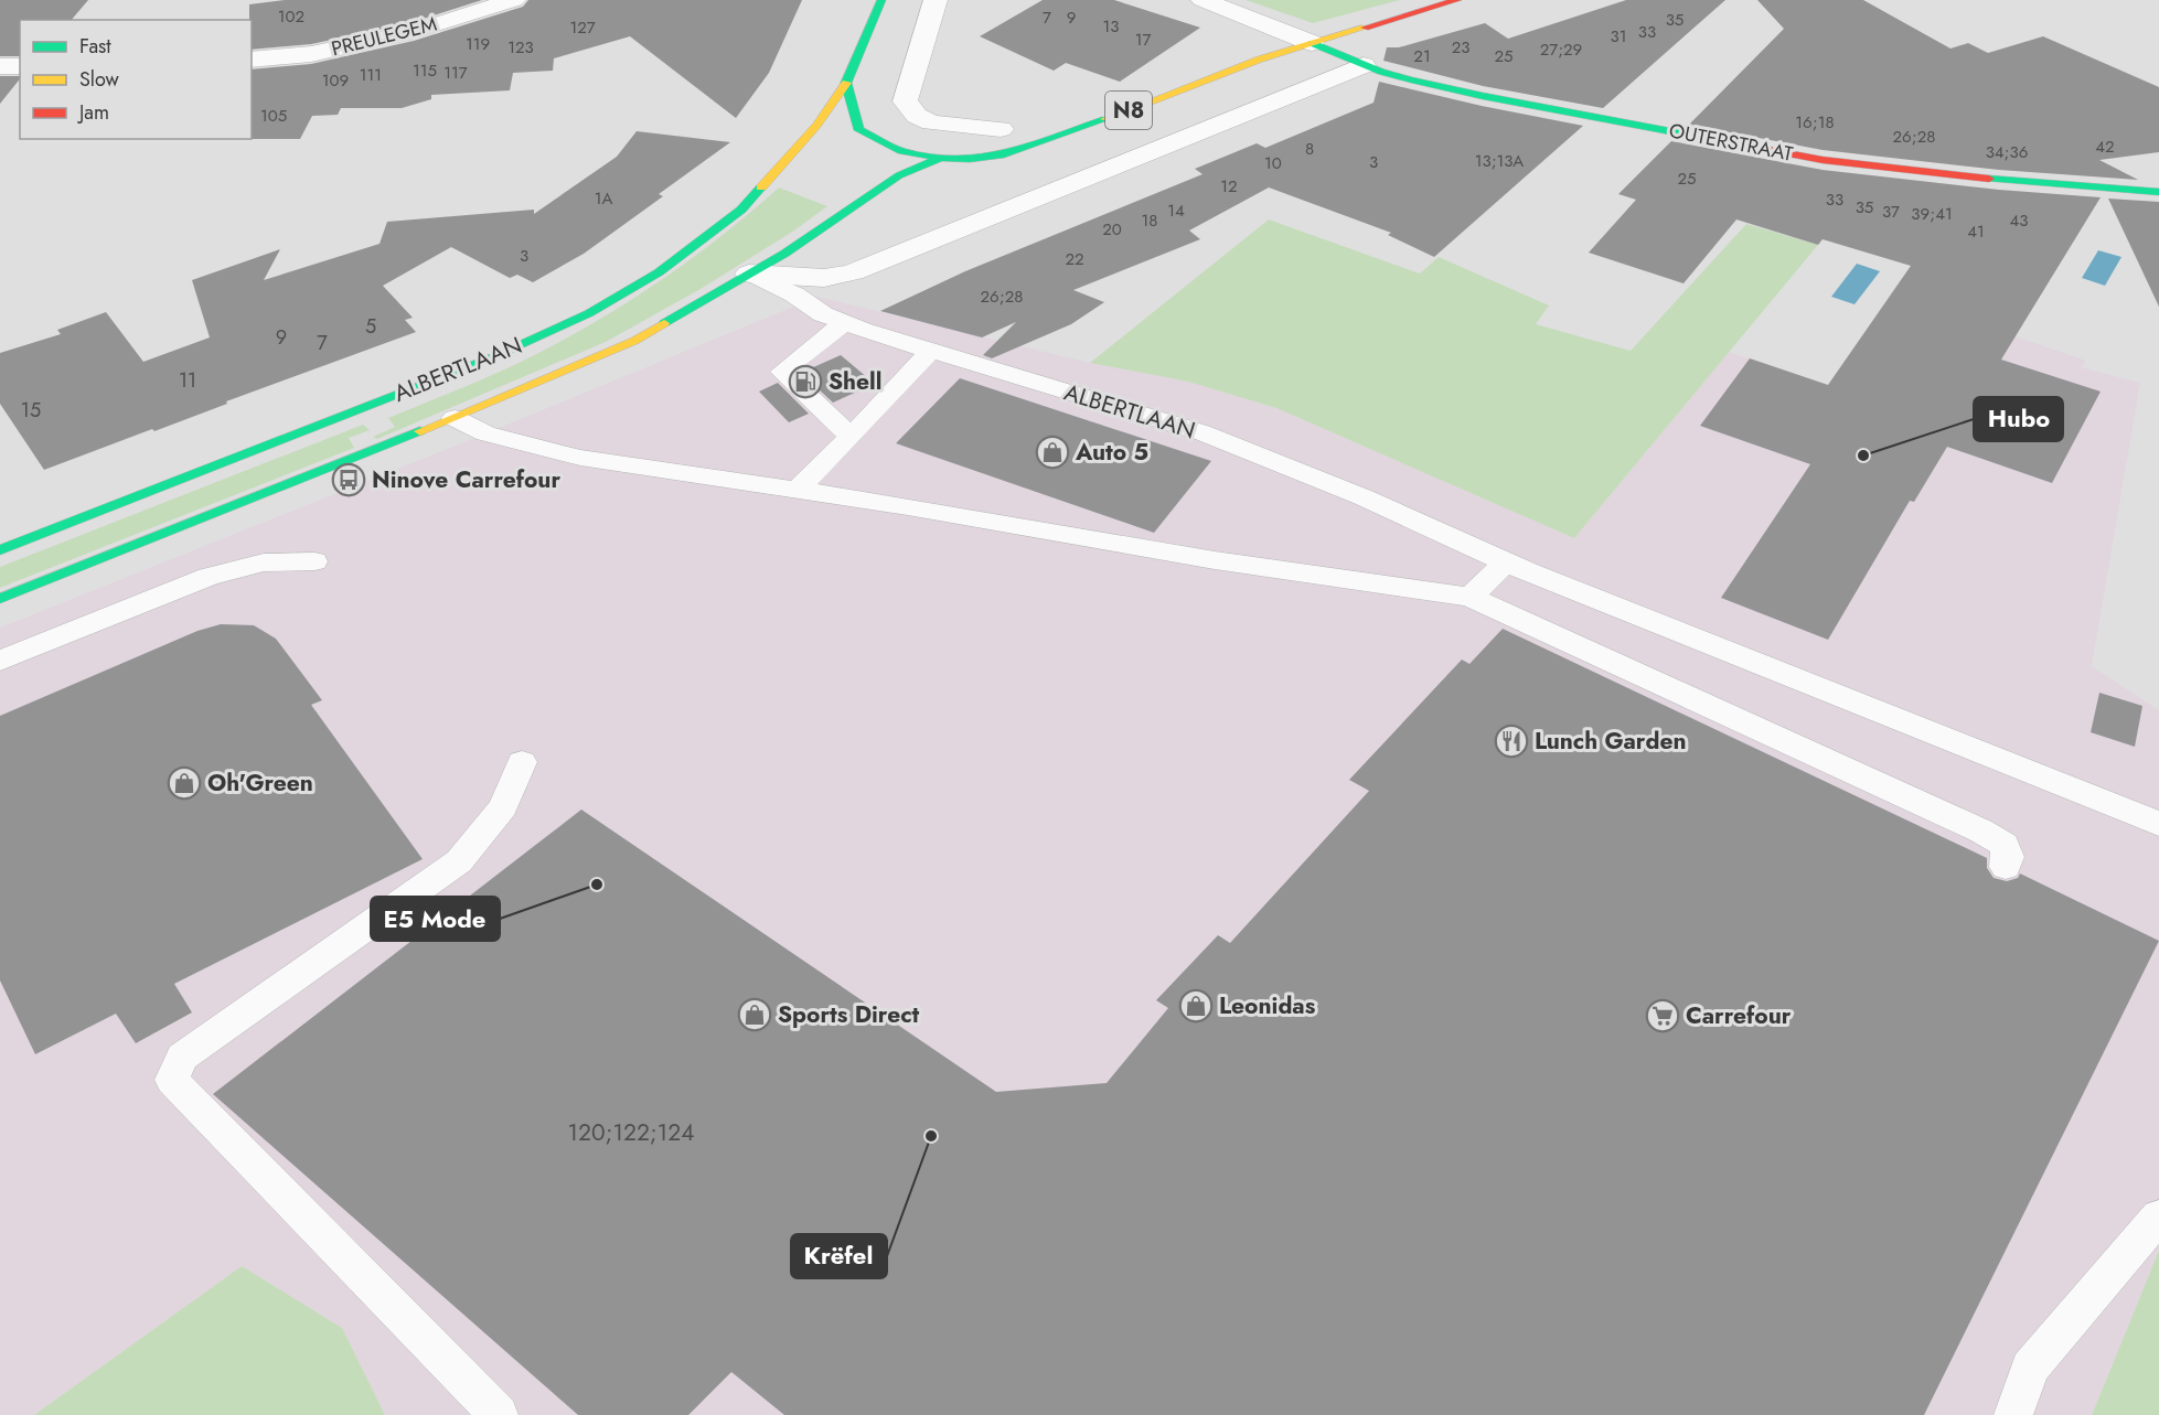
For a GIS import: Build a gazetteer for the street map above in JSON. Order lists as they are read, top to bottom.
{
  "streets": {
    "main road": ["N8", "OUTERSTRAAT", "ALBERTLAAN"],
    "street": ["PREULEGEM"]
  },
  "crossings": [
    ["N8", "OUTERSTRAAT"],
    ["N8", "ALBERTLAAN"],
    ["OUTERSTRAAT", "ALBERTLAAN"]
  ],
  "places": {
    "fuel station": ["Shell"],
    "shop": [
      "Auto 5",
      "Oh'Green",
      "Leonidas",
      "Sports Direct"
    ],
    "other": ["Hubo", "E5 Mode", "Krëfel"],
    "bus stop": ["Ninove Carrefour"],
    "restaurant": ["Lunch Garden"],
    "supermarket": ["Carrefour"]
  },
  "house_numbers": [
    "102",
    "7",
    "9",
    "35",
    "13",
    "127",
    "33",
    "31",
    "17",
    "119",
    "123",
    "23",
    "27;29",
    "21",
    "25",
    "115",
    "117",
    "111",
    "109",
    "105",
    "16;18",
    "26;28",
    "42",
    "8",
    "34;36",
    "13;13A",
    "3",
    "10",
    "25",
    "12",
    "1A",
    "33",
    "35",
    "14",
    "37",
    "39;41",
    "18",
    "43",
    "20",
    "41",
    "3",
    "22",
    "26;28",
    "5",
    "9",
    "7",
    "11",
    "15",
    "120;122;124"
  ],
  "legend": ["Fast", "Slow", "Jam"]
}
